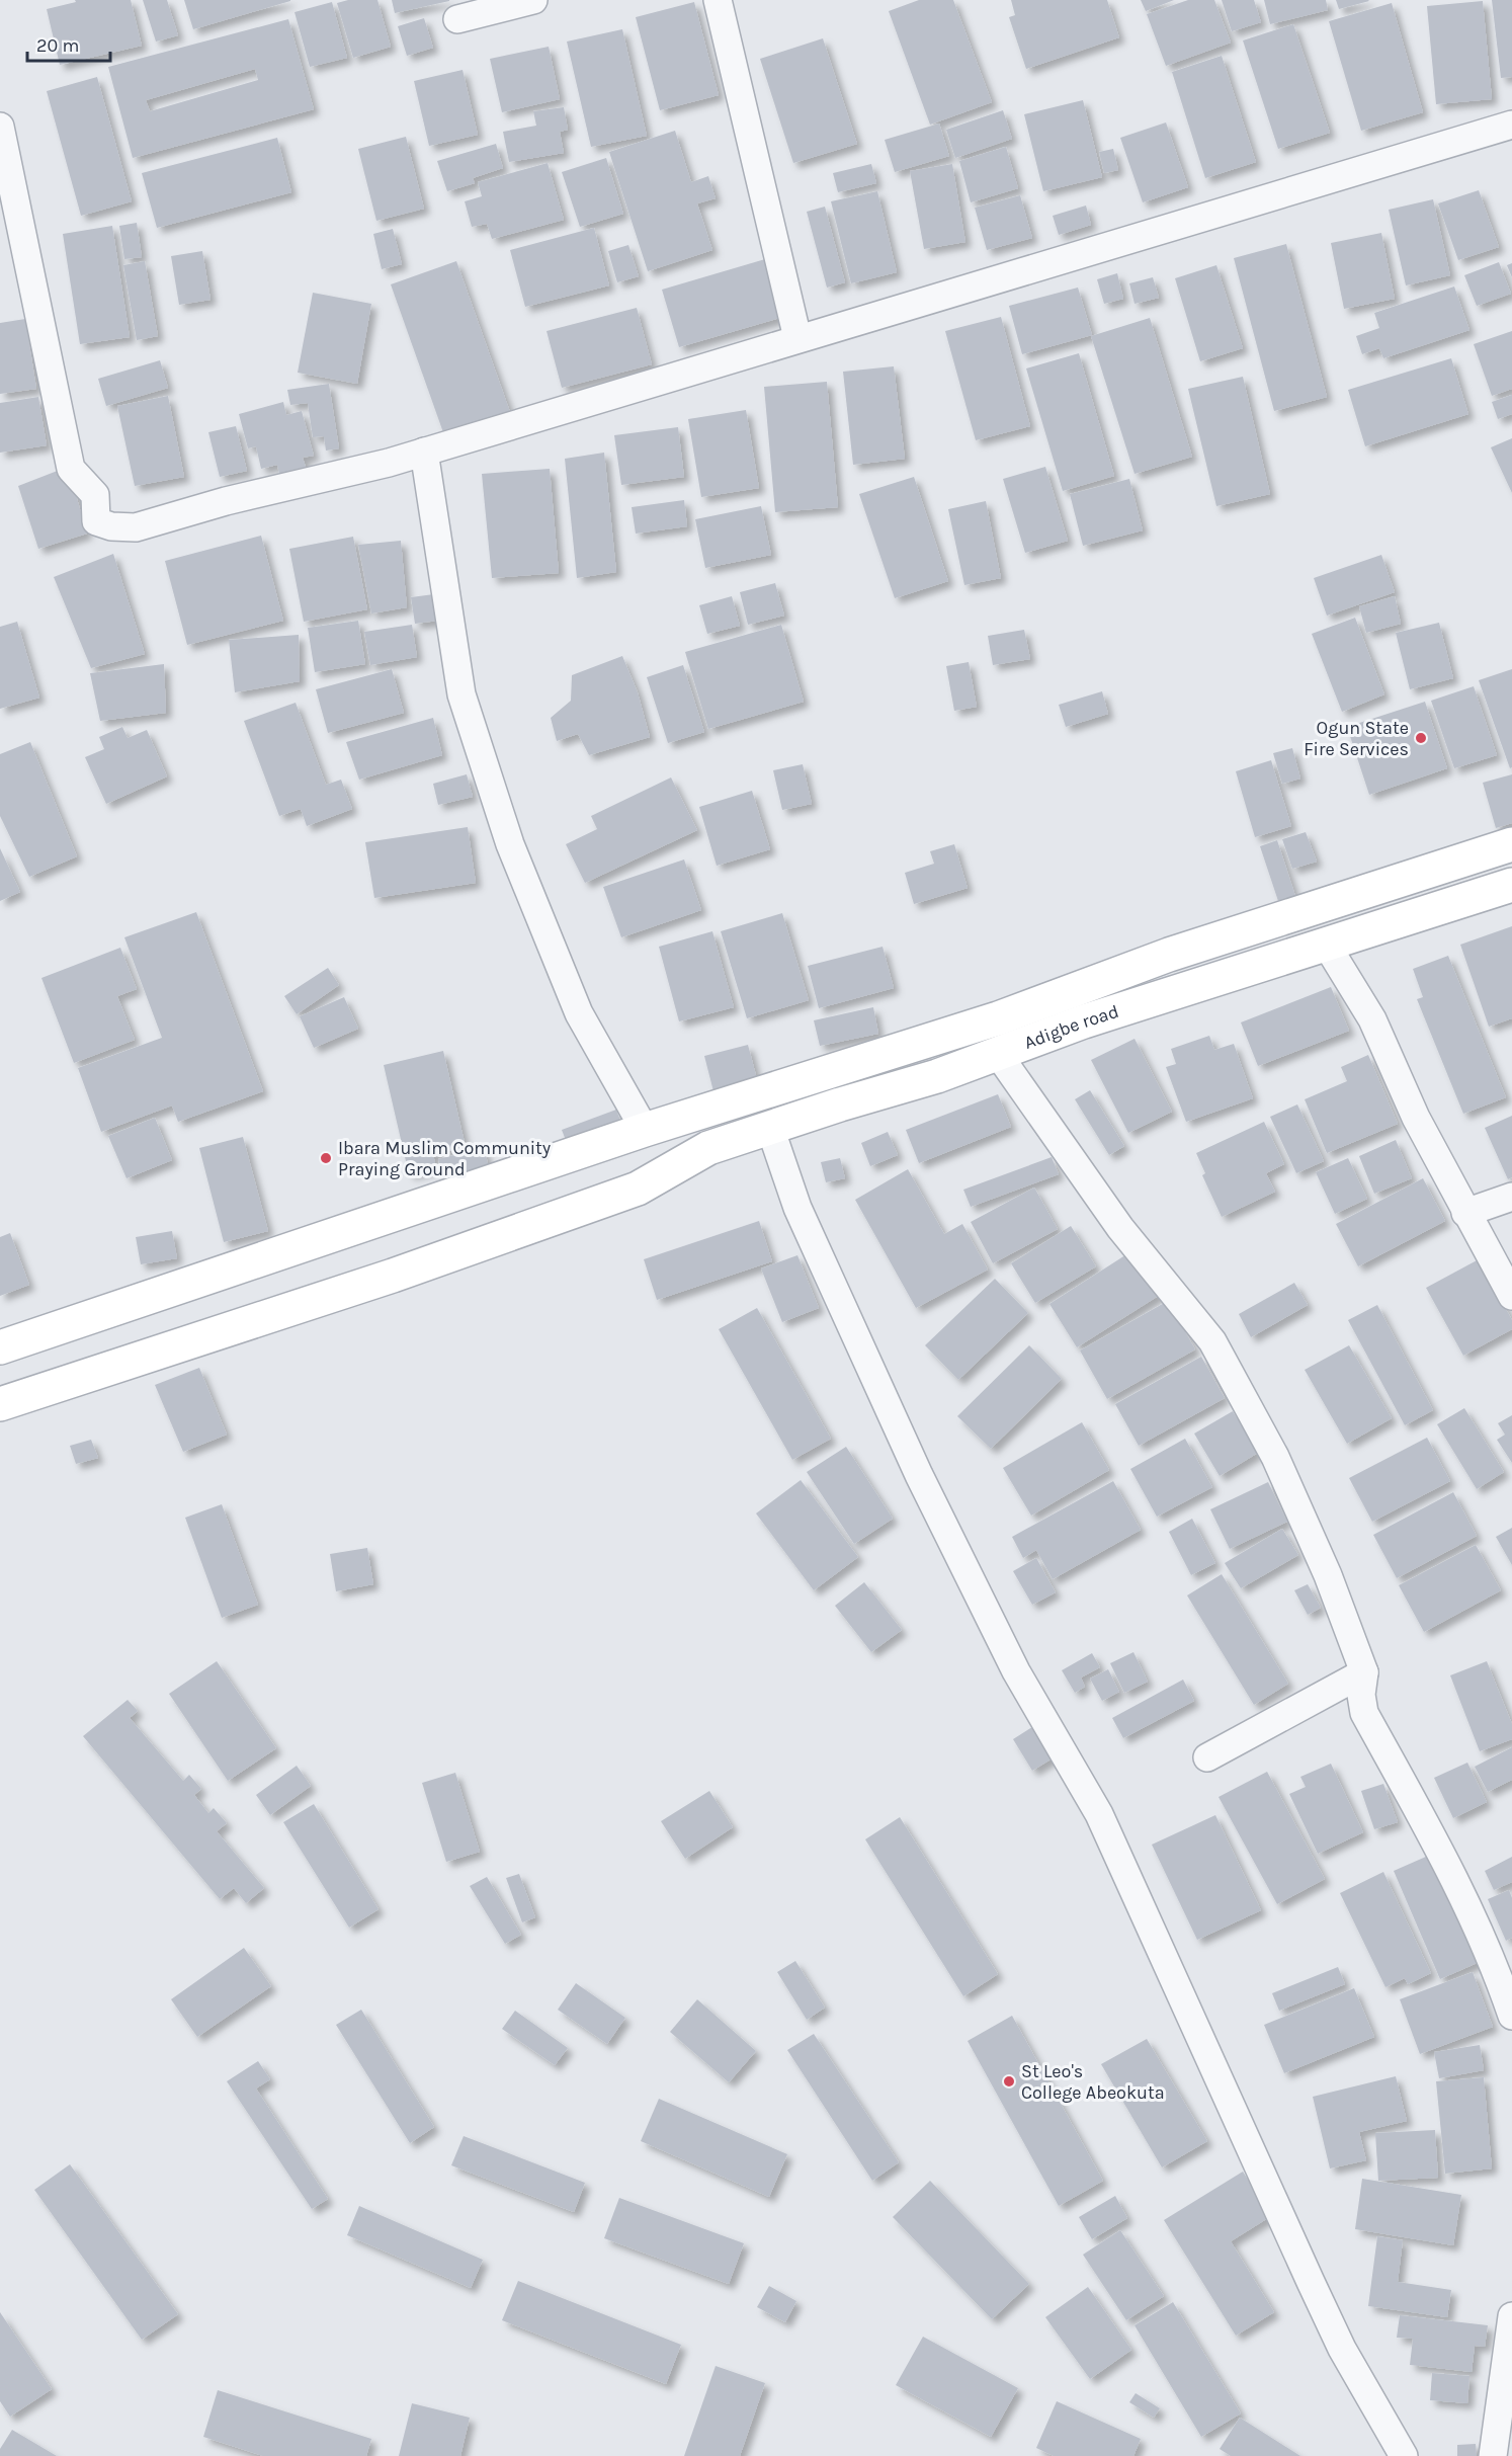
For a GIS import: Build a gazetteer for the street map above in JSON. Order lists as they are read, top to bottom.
{
  "streets": {
    "main road": ["Adigbe road"]
  },
  "places": ["Ogun State Fire Services", "Ibara Muslim Community Praying Ground", "St Leo's College Abeokuta"],
  "scale_bar": "20 m"
}
